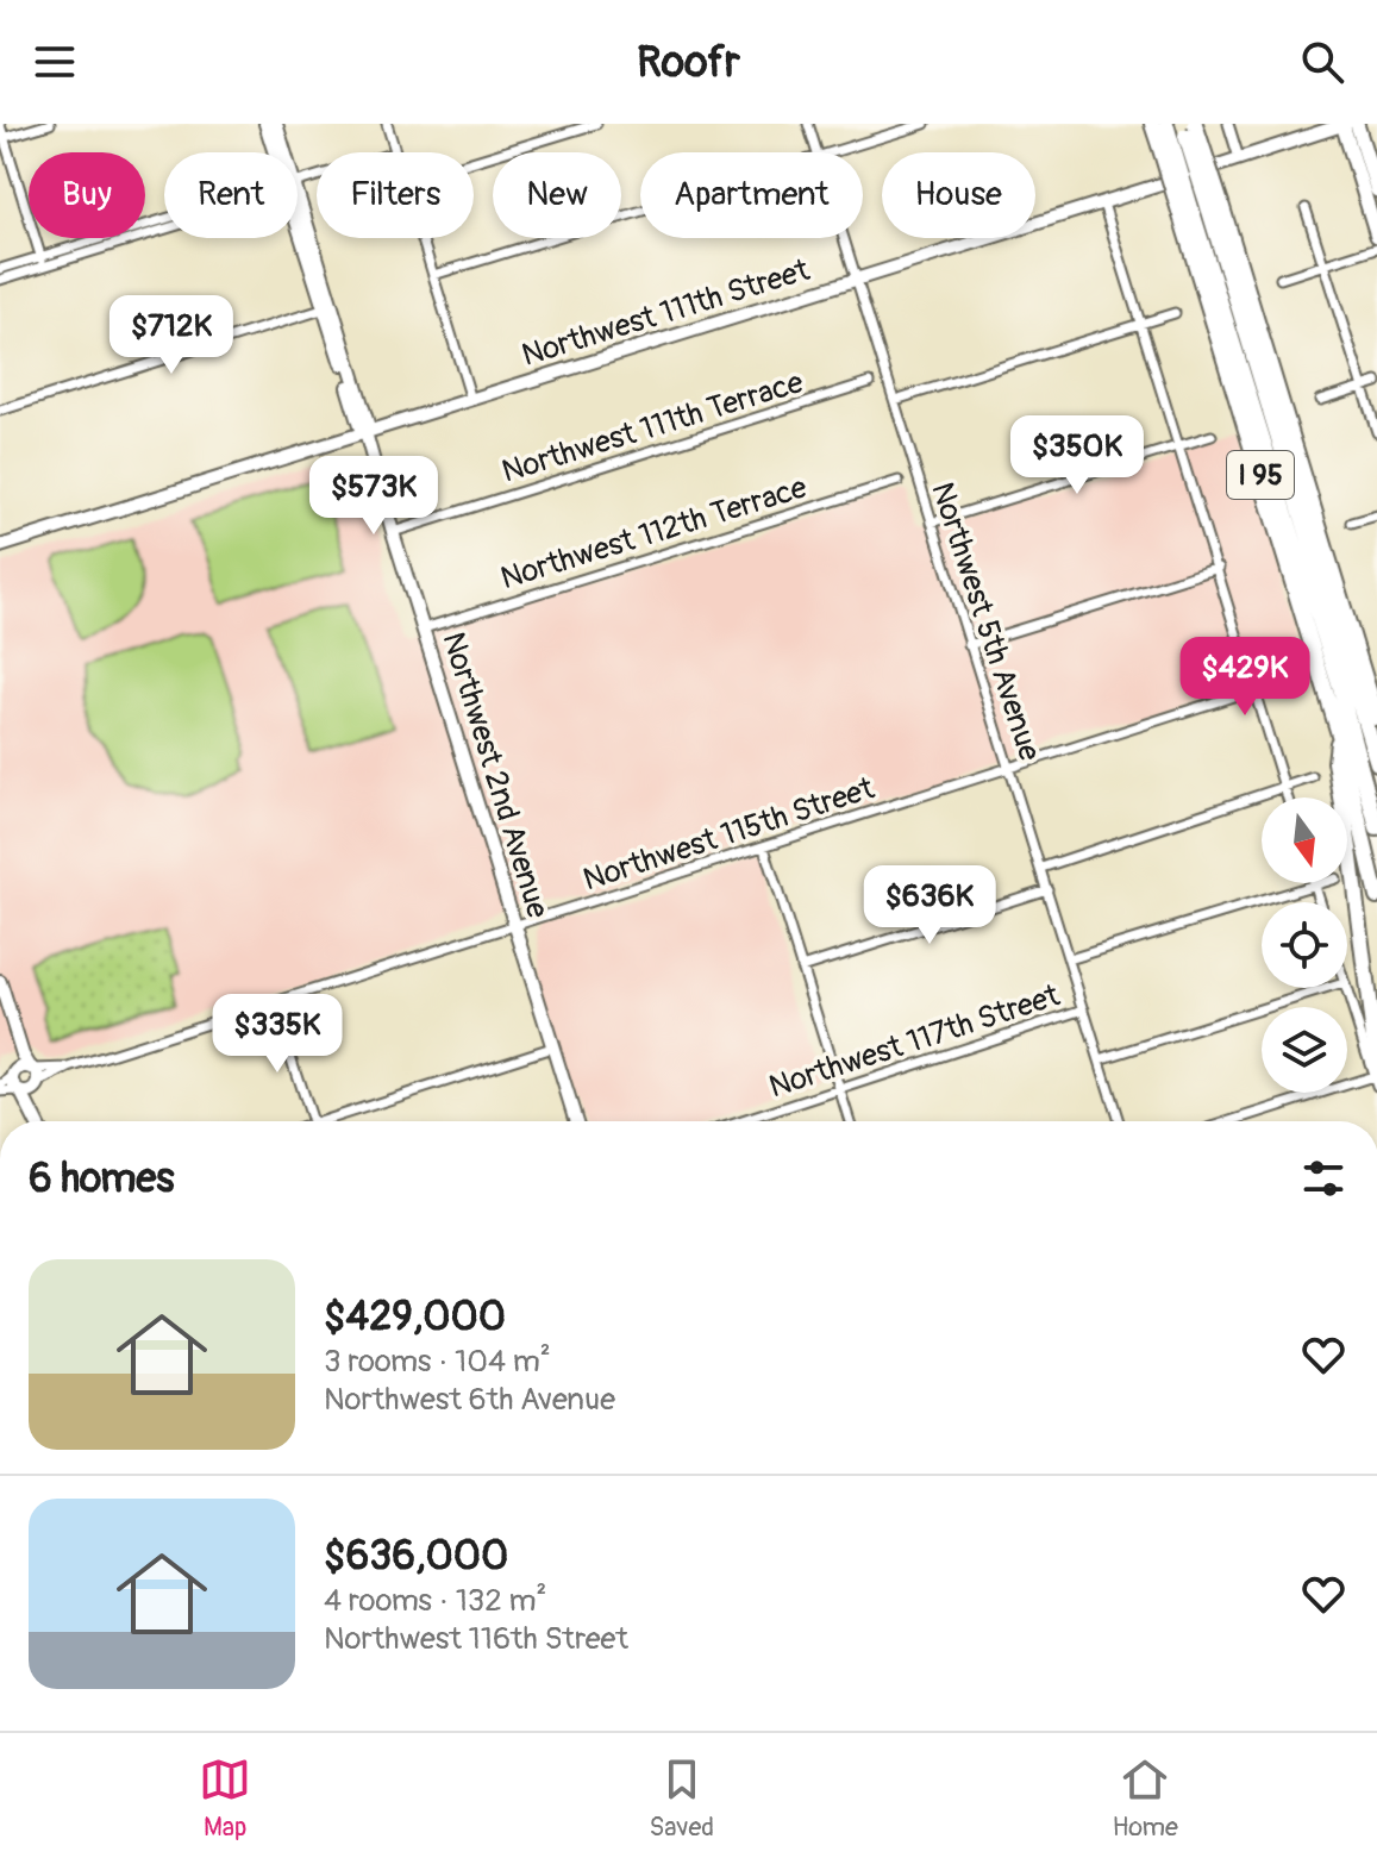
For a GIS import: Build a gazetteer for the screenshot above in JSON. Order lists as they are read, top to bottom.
{
  "streets": {
    "highway": ["I 95"],
    "street": [
      "Northwest 111th Street",
      "Northwest 111th Terrace",
      "Northwest 112th Terrace",
      "Northwest 5th Avenue",
      "Northwest 2nd Avenue",
      "Northwest 115th Street",
      "Northwest 117th Street"
    ]
  },
  "crossings": [
    ["Northwest 111th Street", "Northwest 5th Avenue"],
    ["Northwest 111th Street", "Northwest 2nd Avenue"],
    ["Northwest 111th Terrace", "Northwest 2nd Avenue"],
    ["Northwest 112th Terrace", "Northwest 2nd Avenue"],
    ["Northwest 5th Avenue", "Northwest 115th Street"],
    ["Northwest 5th Avenue", "Northwest 117th Street"],
    ["Northwest 2nd Avenue", "Northwest 115th Street"]
  ],
  "north": "bottom",
  "page": {
    "header": "Roofr",
    "chip": [
      "Buy",
      "Rent",
      "Filters",
      "New",
      "Apartment",
      "House"
    ],
    "price": [
      "$712K",
      "$350K",
      "$573K",
      "$429K",
      "$636K",
      "$335K"
    ],
    "heading": "6 homes",
    "list": [
      {
        "name": "$429,000",
        "note": "3 rooms · 104 m² · Northwest 6th Avenue"
      },
      {
        "name": "$636,000",
        "note": "4 rooms · 132 m² · Northwest 116th Street"
      }
    ],
    "tabs": ["Map", "Saved", "Home"]
  }
}
